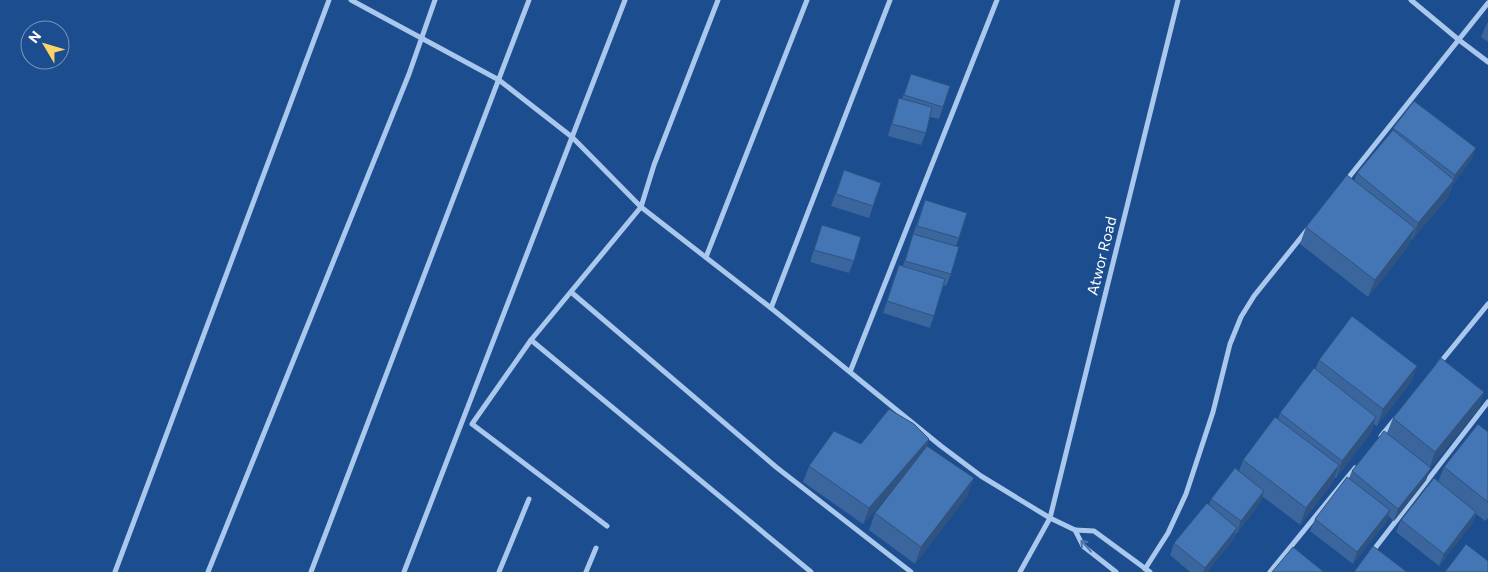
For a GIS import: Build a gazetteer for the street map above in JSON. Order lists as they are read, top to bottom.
{
  "streets": {
    "street": ["Atwor Road"]
  },
  "north": "top left"
}
